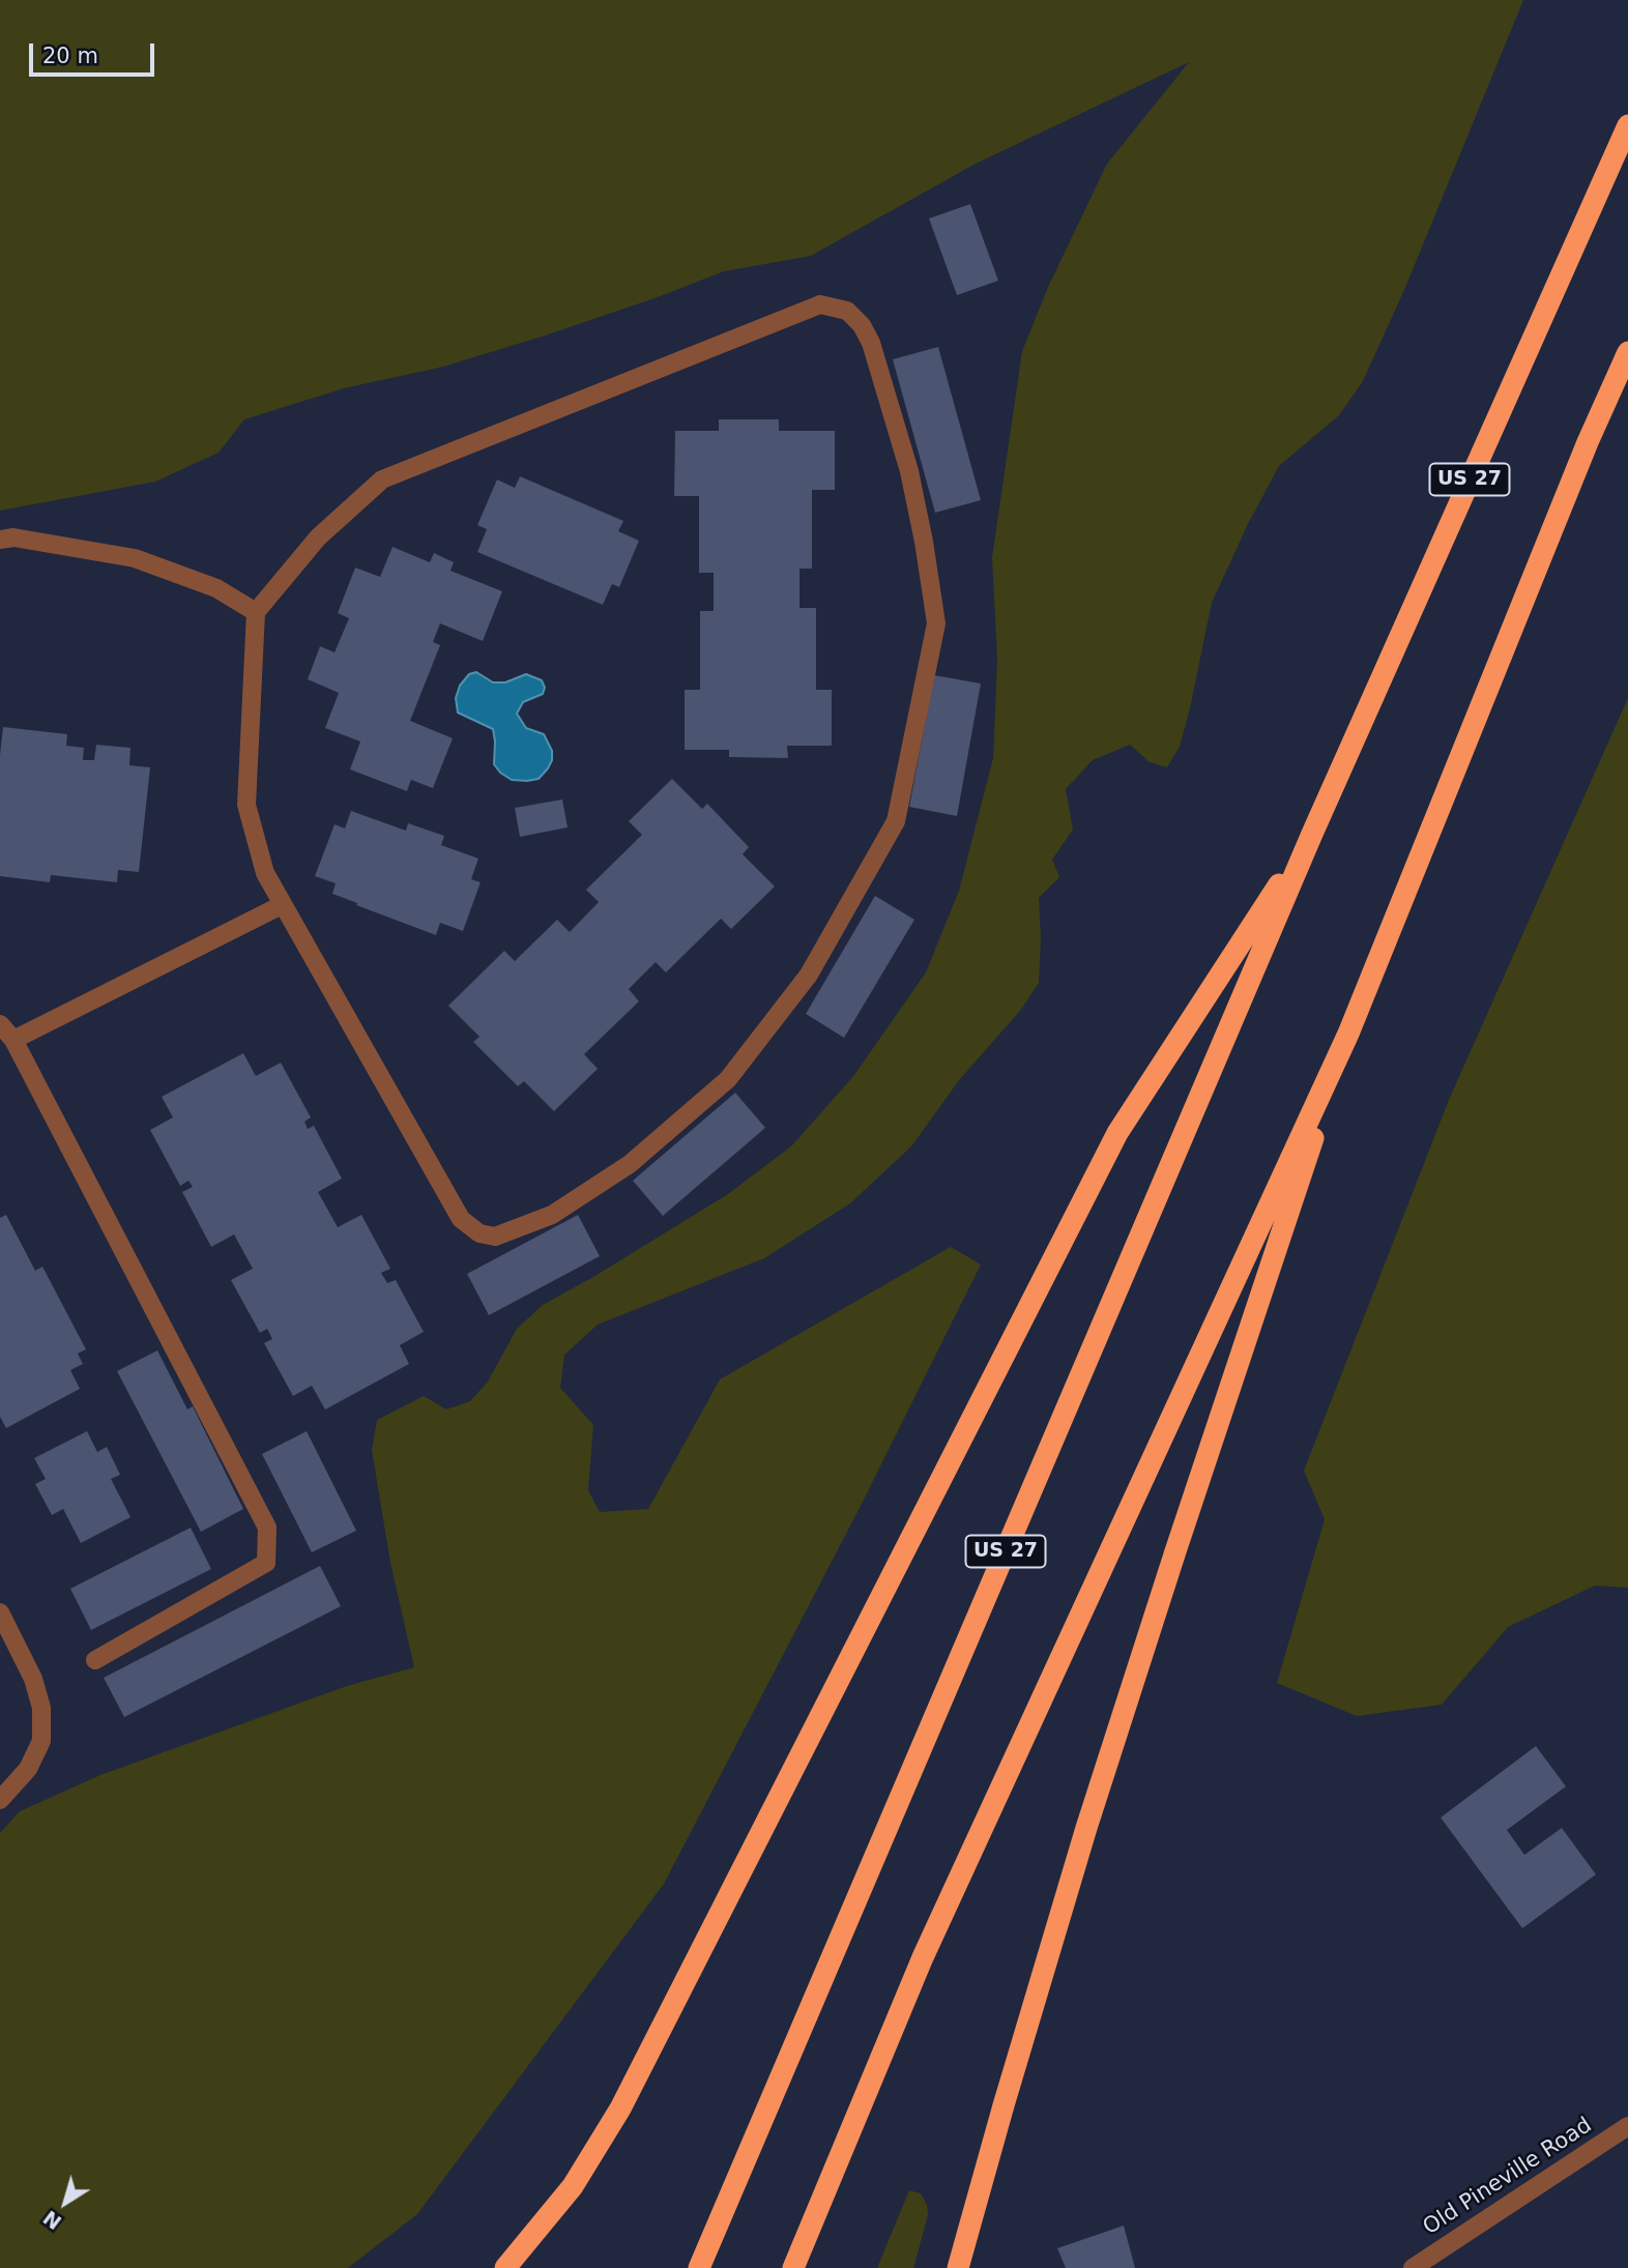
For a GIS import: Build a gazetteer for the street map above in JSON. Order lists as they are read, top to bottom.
{
  "streets": {
    "highway": ["US 27"],
    "street": ["Old Pineville Road"]
  },
  "scale_bar": "20 m",
  "north": "bottom left"
}
